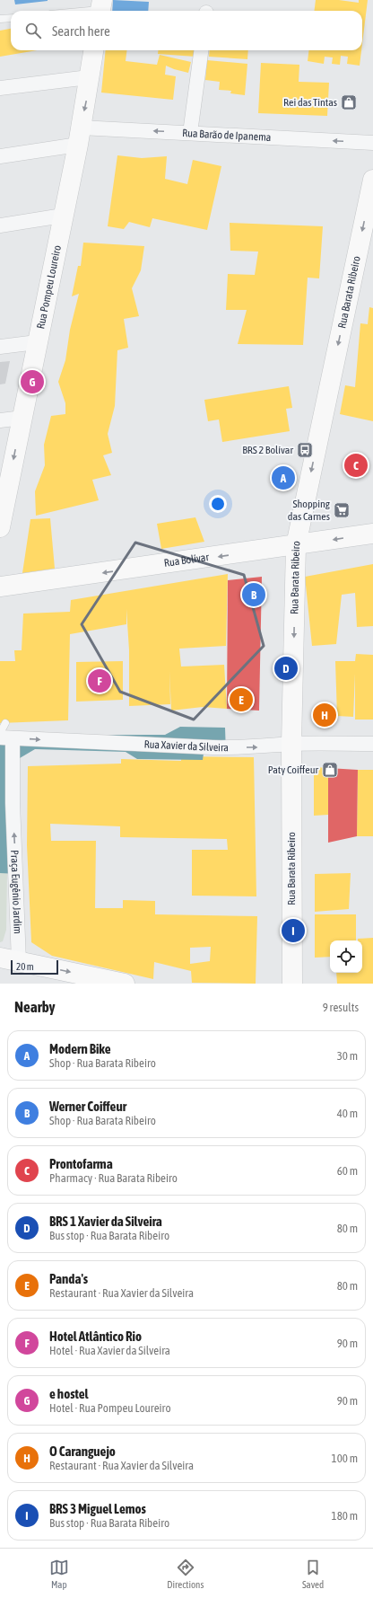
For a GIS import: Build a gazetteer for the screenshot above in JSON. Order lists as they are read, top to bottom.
{
  "streets": {
    "main road": ["Rua Pompeu Loureiro", "Rua Barata Ribeiro", "Rua Bolívar"],
    "street": ["Rua Barão de Ipanema", "Rua Xavier da Silveira", "Praça Eugênio Jardim"]
  },
  "crossings": [
    ["Rua Barão de Ipanema", "Rua Pompeu Loureiro"],
    ["Rua Barata Ribeiro", "Rua Bolívar"],
    ["Rua Barata Ribeiro", "Rua Xavier da Silveira"],
    ["Rua Xavier da Silveira", "Praça Eugênio Jardim"]
  ],
  "one_way": [
    "Rua Barão de Ipanema",
    "Rua Barata Ribeiro",
    "Rua Bolívar",
    "Rua Xavier da Silveira",
    "Praça Eugênio Jardim"
  ],
  "places": {
    "shop": ["Rei das Tintas", "Paty Coiffeur"],
    "bus stop": ["BRS 2 Bolívar"],
    "supermarket": ["Shopping das Carnes"]
  },
  "scale_bar": "20 m",
  "page": {
    "search": "Search here",
    "pins": [
      "G",
      "C",
      "A",
      "B",
      "D",
      "F",
      "E",
      "H",
      "I"
    ],
    "scale": "20 m",
    "heading": ["Nearby", "9 results"],
    "list": [
      {
        "mark": "A",
        "name": "Modern Bike",
        "note": "Shop · Rua Barata Ribeiro",
        "value": "30 m"
      },
      {
        "mark": "B",
        "name": "Werner Coiffeur",
        "note": "Shop · Rua Barata Ribeiro",
        "value": "40 m"
      },
      {
        "mark": "C",
        "name": "Prontofarma",
        "note": "Pharmacy · Rua Barata Ribeiro",
        "value": "60 m"
      },
      {
        "mark": "D",
        "name": "BRS 1 Xavier da Silveira",
        "note": "Bus stop · Rua Barata Ribeiro",
        "value": "80 m"
      },
      {
        "mark": "E",
        "name": "Panda's",
        "note": "Restaurant · Rua Xavier da Silveira",
        "value": "80 m"
      },
      {
        "mark": "F",
        "name": "Hotel Atlântico Rio",
        "note": "Hotel · Rua Xavier da Silveira",
        "value": "90 m"
      },
      {
        "mark": "G",
        "name": "e hostel",
        "note": "Hotel · Rua Pompeu Loureiro",
        "value": "90 m"
      },
      {
        "mark": "H",
        "name": "O Caranguejo",
        "note": "Restaurant · Rua Xavier da Silveira",
        "value": "100 m"
      },
      {
        "mark": "I",
        "name": "BRS 3 Miguel Lemos",
        "note": "Bus stop · Rua Barata Ribeiro",
        "value": "180 m"
      }
    ],
    "nav": ["Map", "Directions", "Saved"]
  }
}
